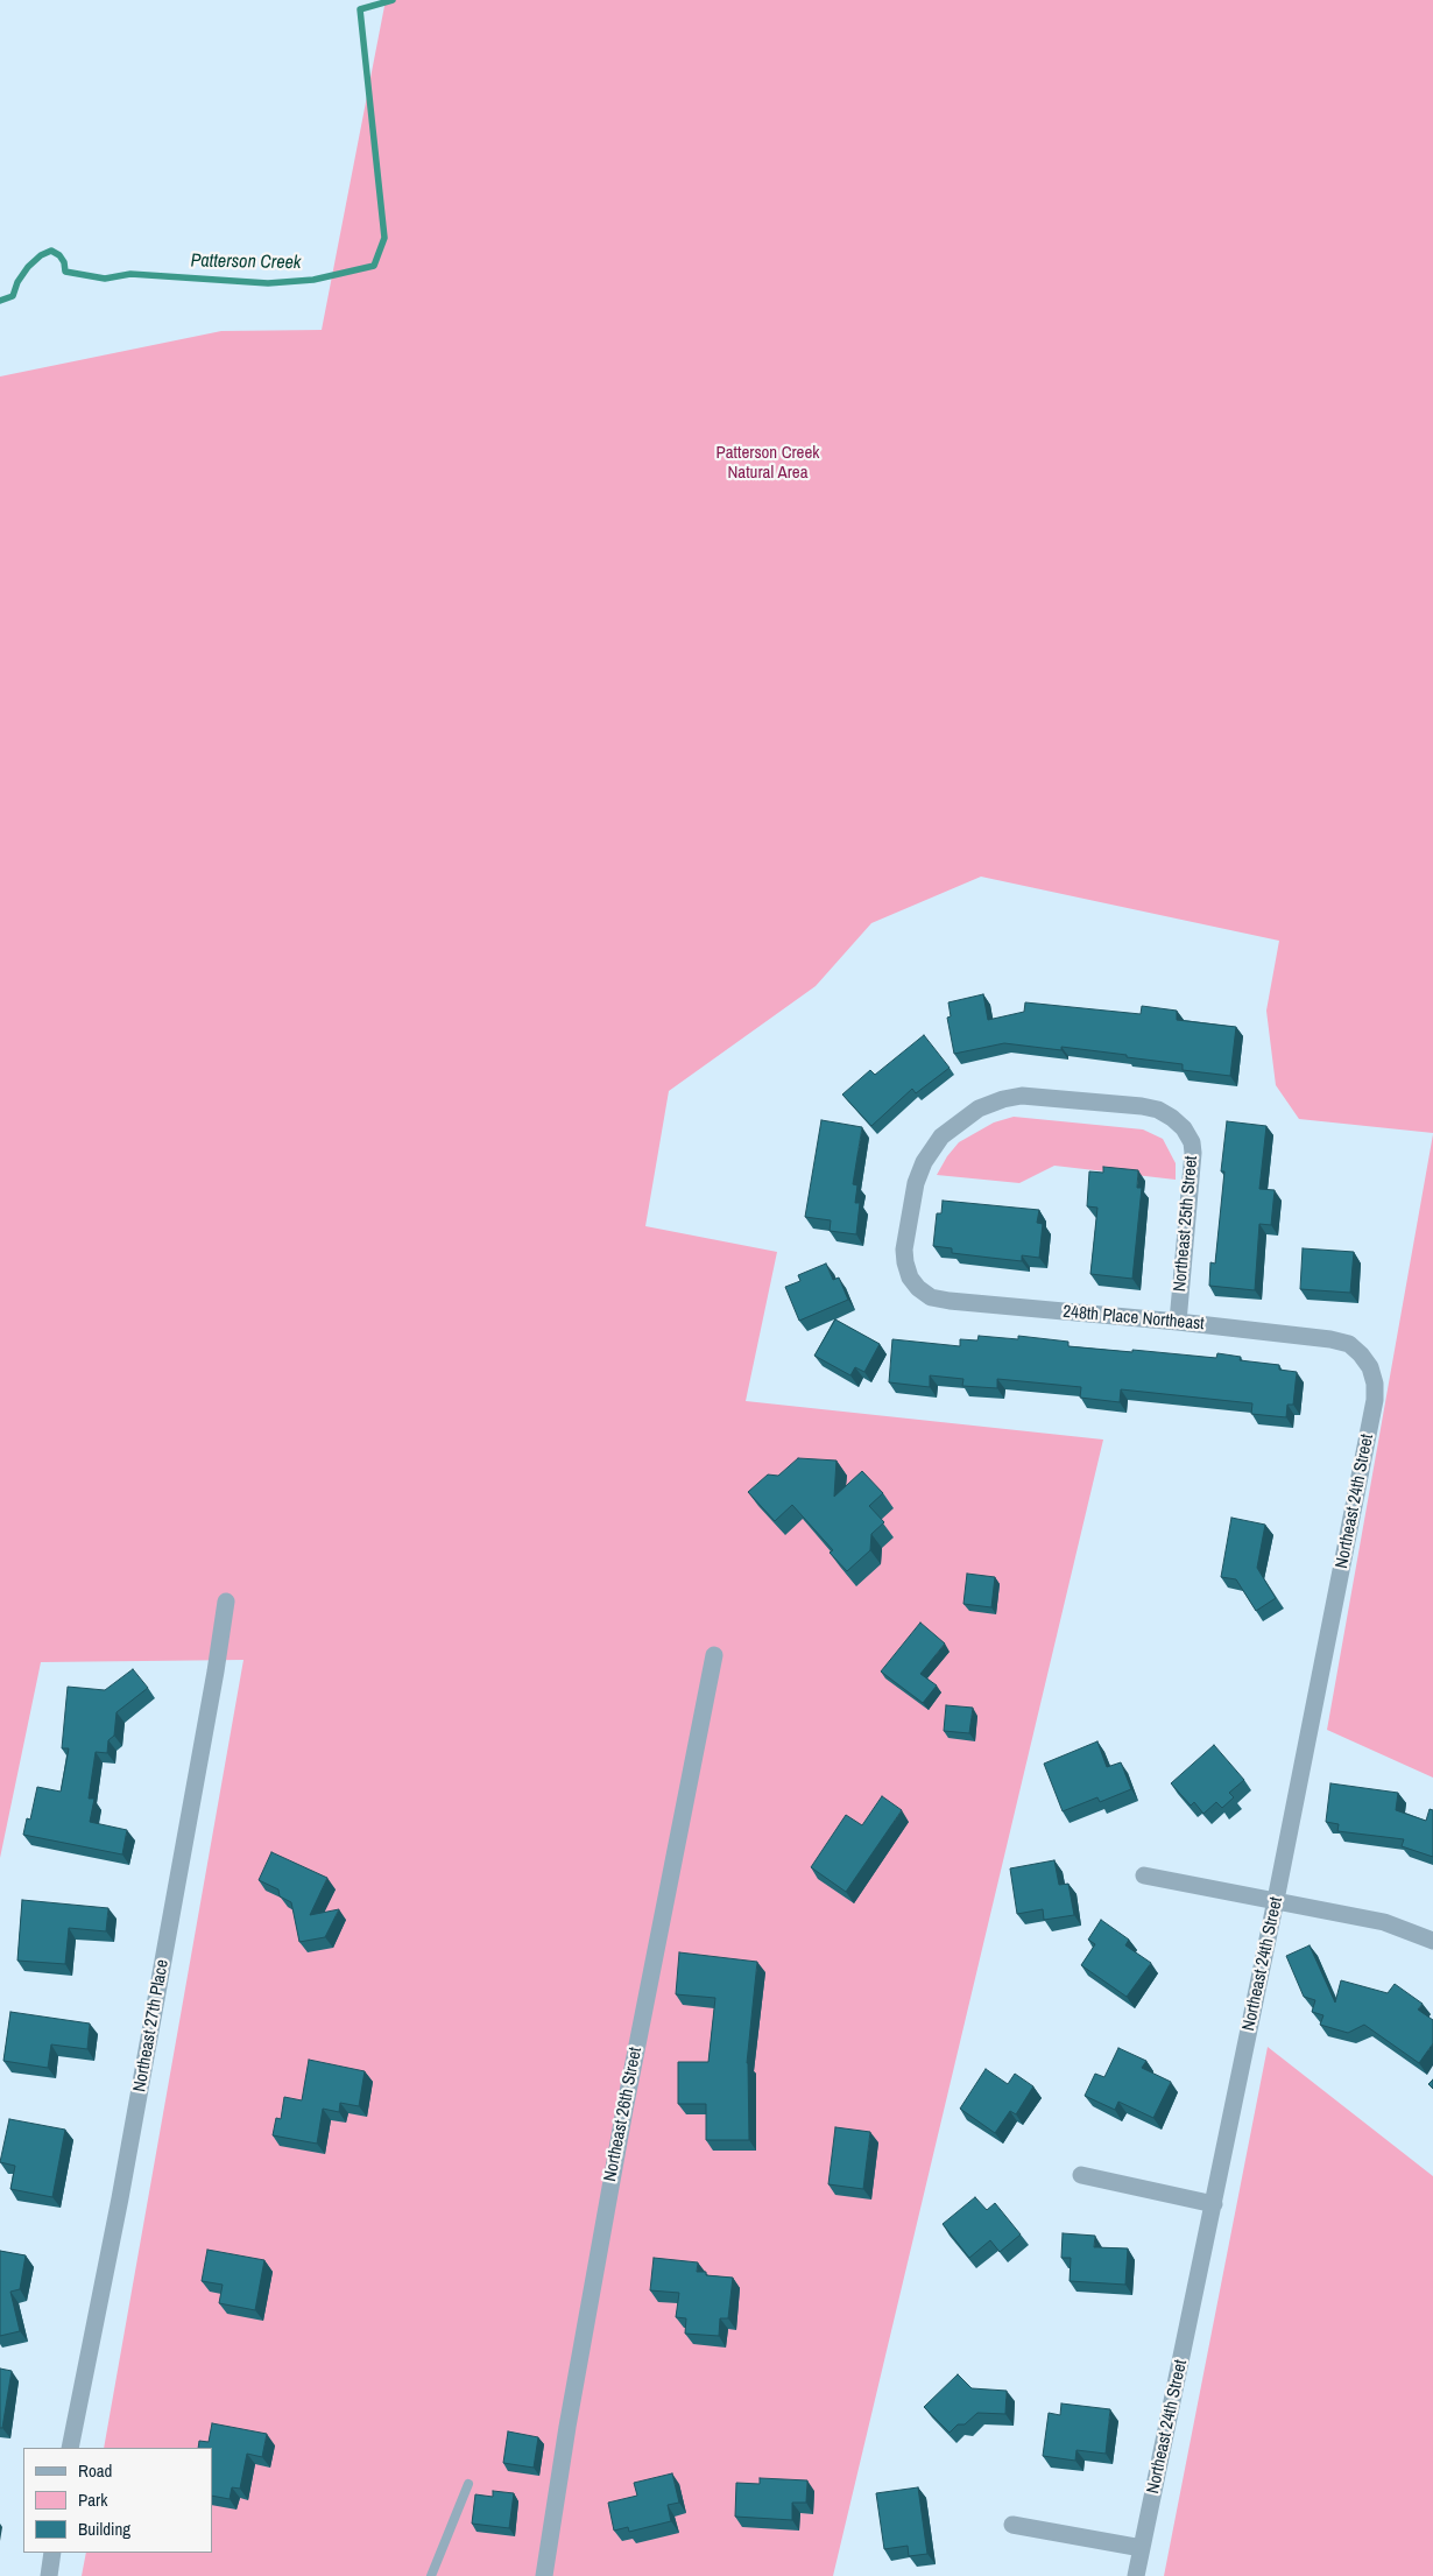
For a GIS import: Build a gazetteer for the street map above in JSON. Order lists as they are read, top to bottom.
{
  "streets": {
    "street": [
      "Northeast 25th Street",
      "248th Place Northeast",
      "Northeast 24th Street",
      "Northeast 27th Place",
      "Northeast 26th Street"
    ]
  },
  "crossings": [
    ["Northeast 25th Street", "248th Place Northeast"],
    ["248th Place Northeast", "Northeast 24th Street"]
  ],
  "water": ["Patterson Creek"],
  "parks": ["Patterson Creek Natural Area"],
  "legend": ["Road", "Park", "Building"]
}
